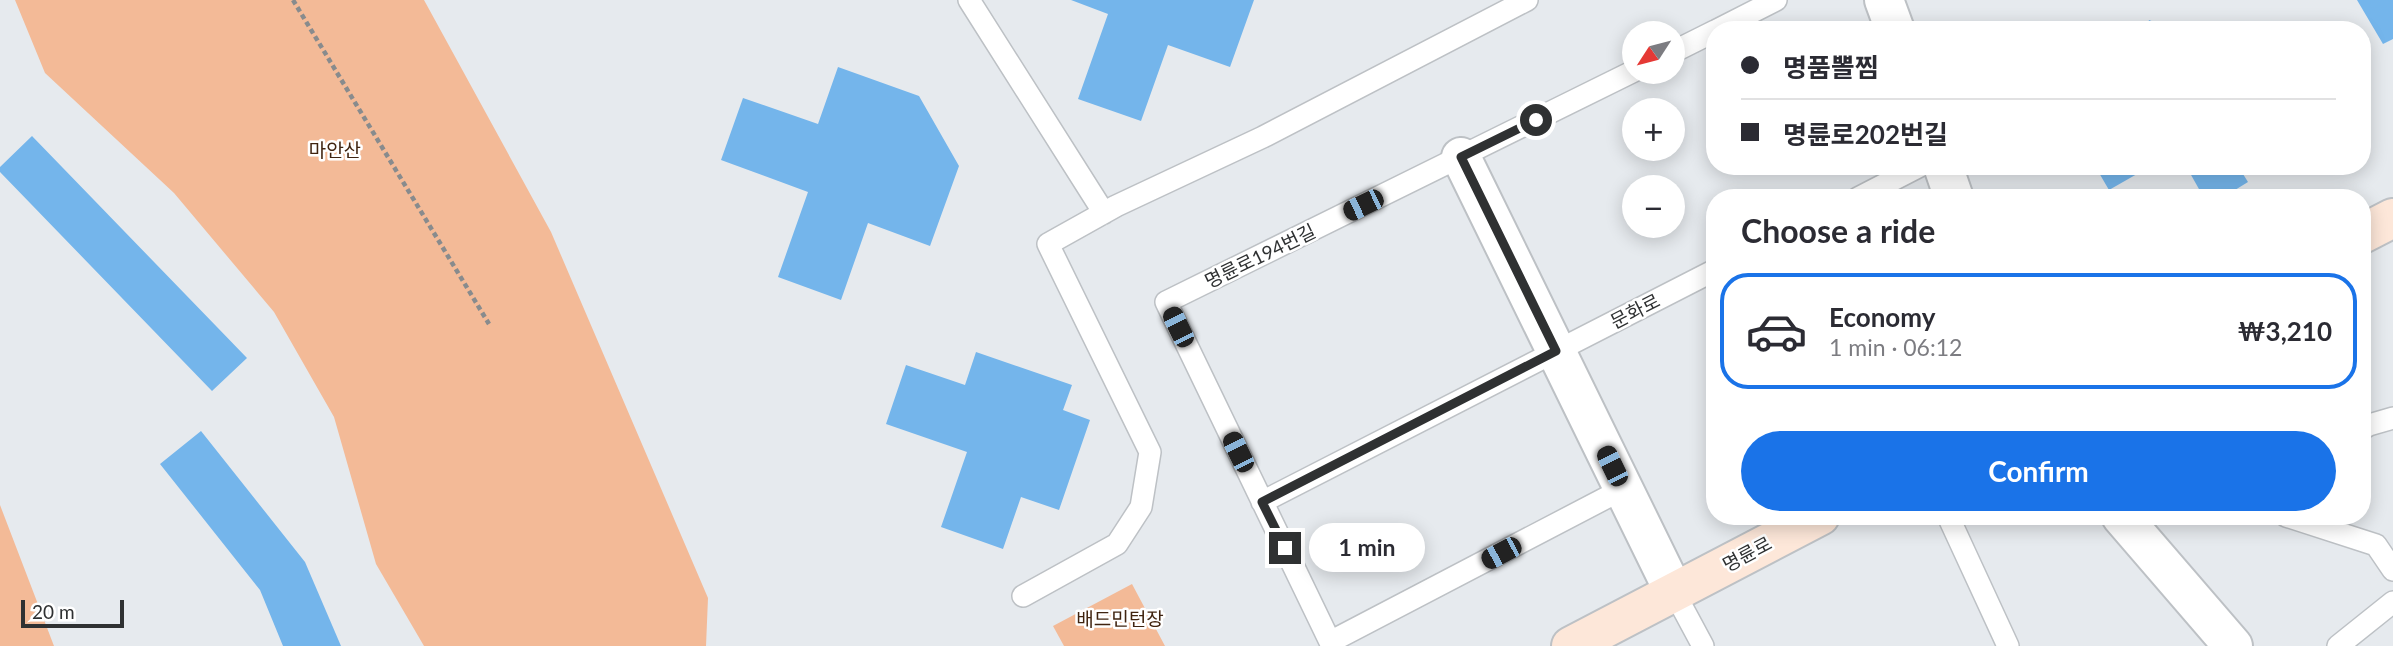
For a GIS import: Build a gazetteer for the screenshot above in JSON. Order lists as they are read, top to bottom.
{
  "streets": {
    "main road": ["명륜로"],
    "lane": ["명륜로194번길", "문화로"]
  },
  "parks": ["마안산", "배드민턴장"],
  "scale_bar": "20 m",
  "north": "bottom left",
  "page": {
    "map_buttons": ["+", "−"],
    "banner": ["명품뽈찜", "명륜로202번길"],
    "heading": "Choose a ride",
    "list": [
      {
        "name": "Economy",
        "note": "1 min · 06:12",
        "value": "₩3,210"
      }
    ],
    "buttons": "Confirm",
    "bubble": "1 min",
    "scale": "20 m"
  }
}
